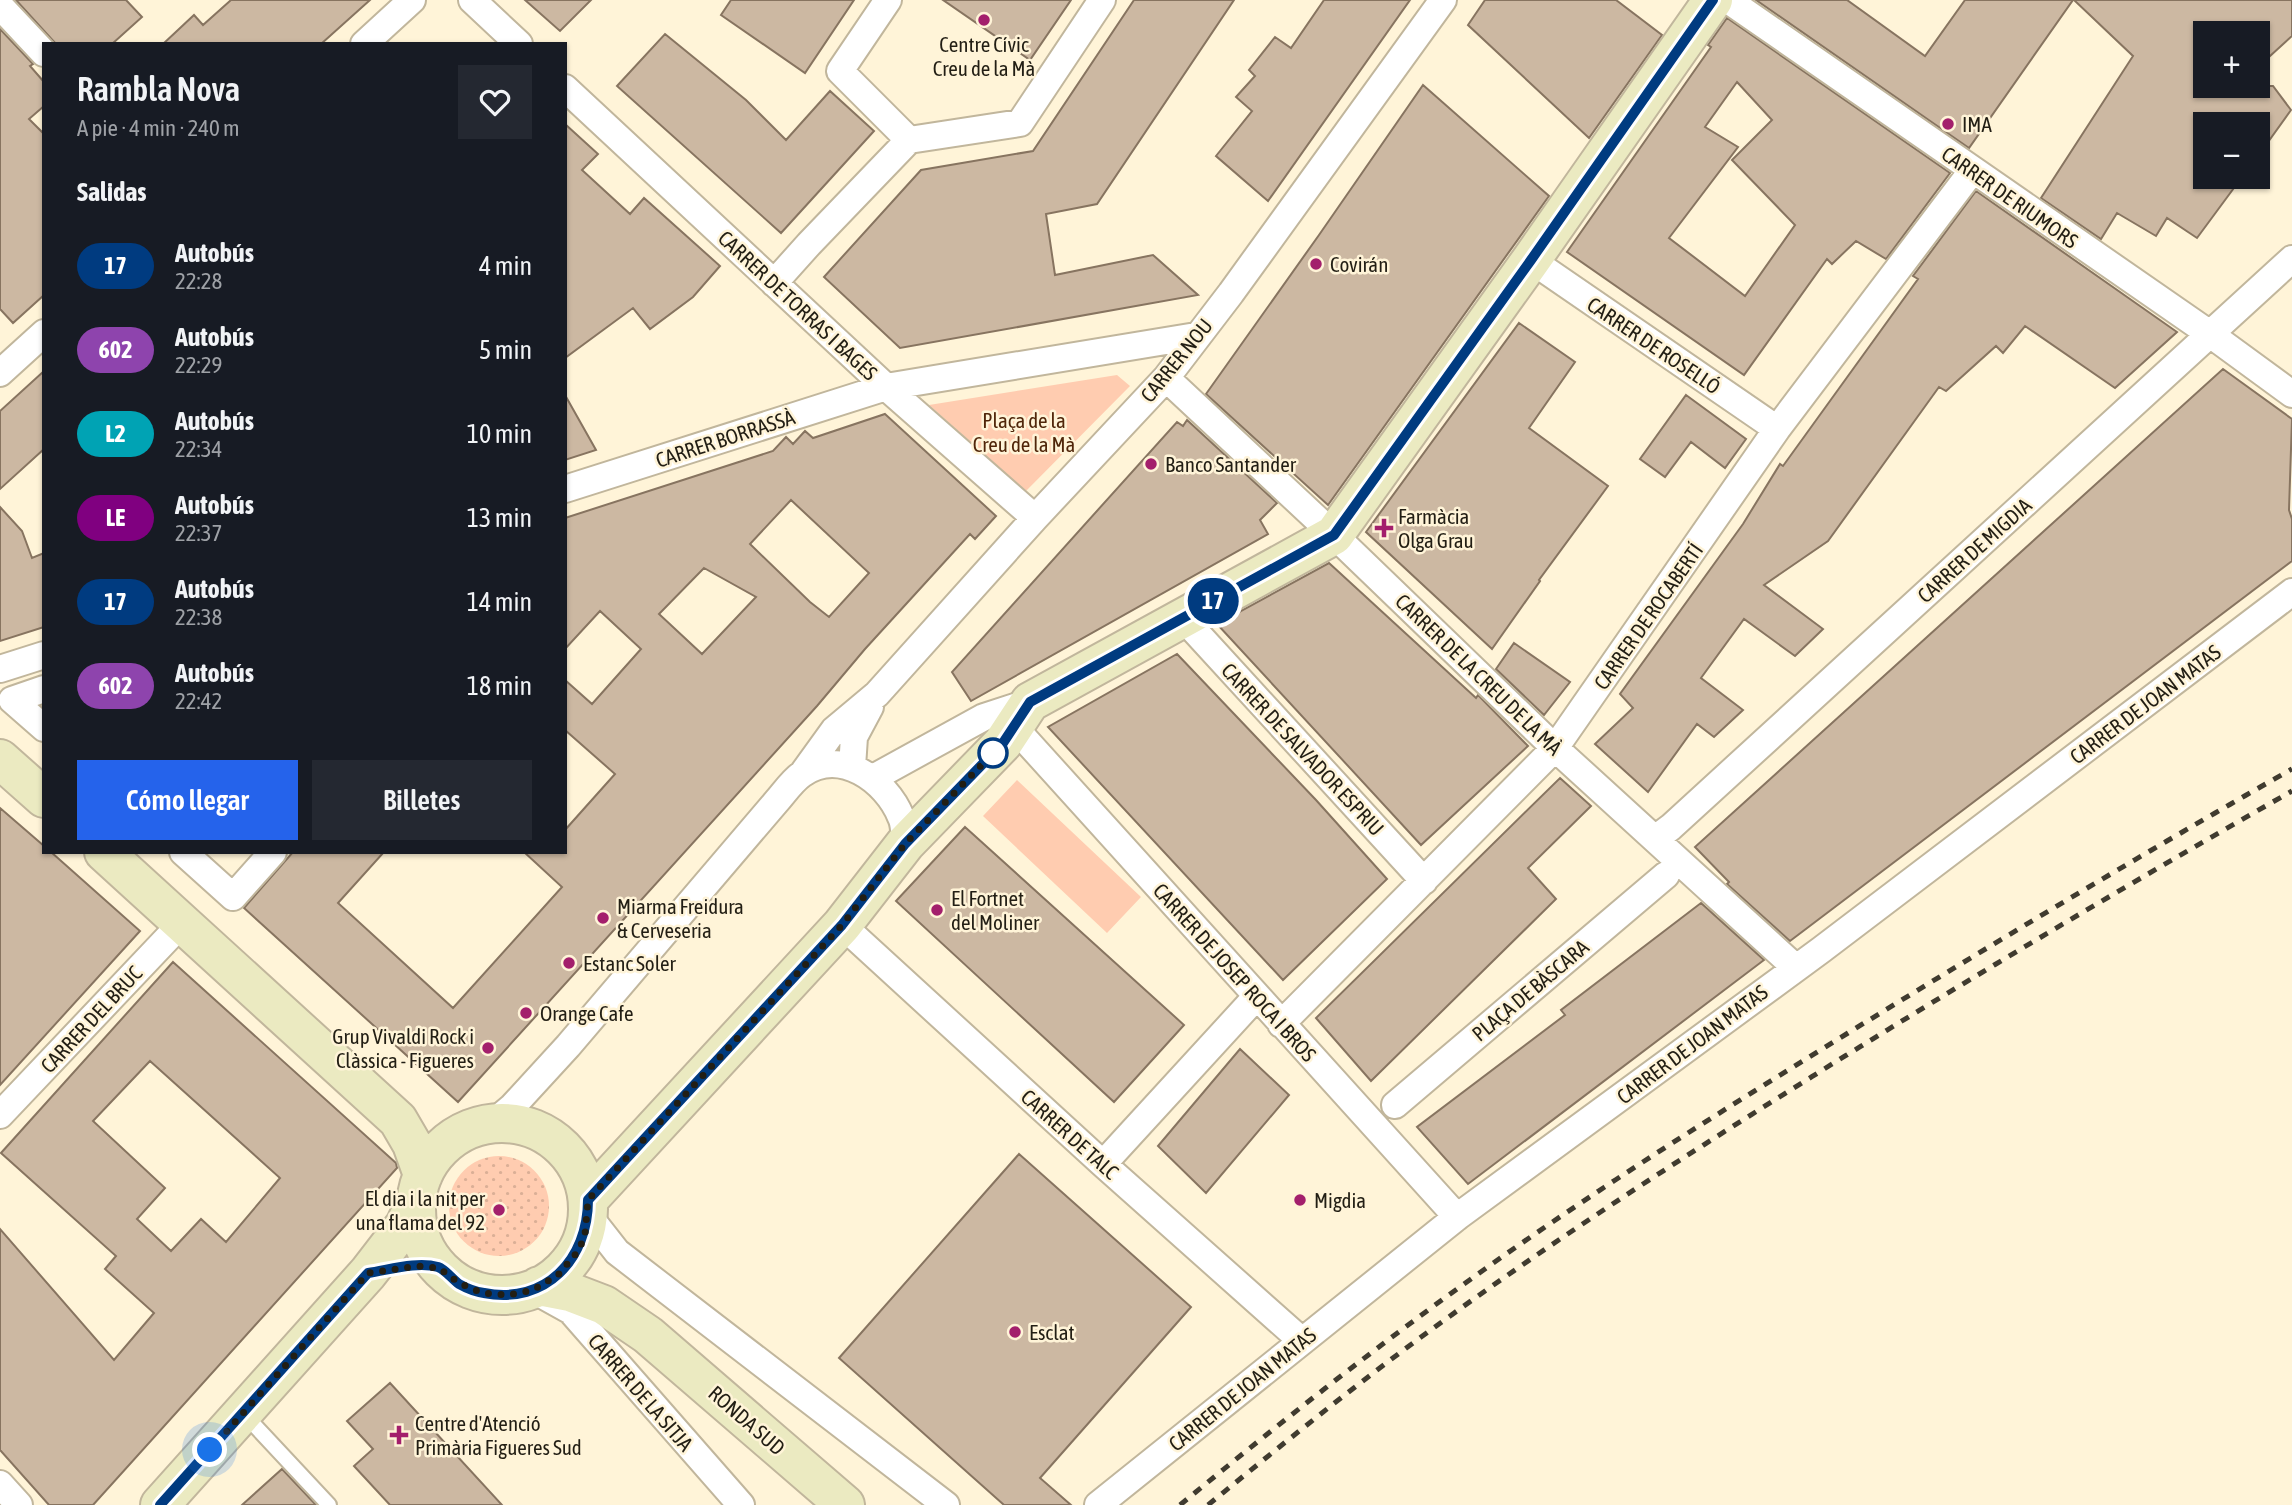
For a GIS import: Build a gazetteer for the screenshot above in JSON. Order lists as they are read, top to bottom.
{
  "streets": {
    "street": [
      "CARRER DE RIUMORS",
      "CARRER DE TORRAS I BAGES",
      "CARRER DE ROSELLÓ",
      "CARRER NOU",
      "CARRER BORRASSÀ",
      "CARRER DE MIGDIA",
      "CARRER DE ROCABERTÍ",
      "CARRER DE LA CREU DE LA MÀ",
      "CARRER DE JOAN MATAS",
      "CARRER DE SALVADOR ESPRIU",
      "CARRER DE JOSEP ROCA I BROS",
      "PLAÇA DE BÀSCARA",
      "CARRER DEL BRUC",
      "CARRER DE TALC",
      "CARRER DE LA SITJA",
      "RONDA SUD"
    ]
  },
  "crossings": [
    ["CARRER DE RIUMORS", "CARRER DE MIGDIA"],
    ["CARRER DE RIUMORS", "CARRER DE ROCABERTÍ"],
    ["CARRER DE TORRAS I BAGES", "CARRER NOU"],
    ["CARRER DE TORRAS I BAGES", "CARRER BORRASSÀ"],
    ["CARRER DE ROSELLÓ", "CARRER DE ROCABERTÍ"],
    ["CARRER NOU", "CARRER DE LA CREU DE LA MÀ"],
    ["CARRER NOU", "CARRER DE LA SITJA"],
    ["CARRER NOU", "RONDA SUD"],
    ["CARRER DE MIGDIA", "CARRER DE LA CREU DE LA MÀ"],
    ["CARRER DE ROCABERTÍ", "CARRER DE LA CREU DE LA MÀ"],
    ["CARRER DE ROCABERTÍ", "CARRER DE SALVADOR ESPRIU"],
    ["CARRER DE ROCABERTÍ", "CARRER DE JOSEP ROCA I BROS"],
    ["CARRER DE LA CREU DE LA MÀ", "CARRER DE JOAN MATAS"],
    ["CARRER DE JOAN MATAS", "CARRER DE JOSEP ROCA I BROS"],
    ["CARRER DE JOAN MATAS", "CARRER DE TALC"],
    ["CARRER DE LA SITJA", "RONDA SUD"]
  ],
  "parks": ["Plaça de la Creu de la Mà"],
  "places": {
    "other": [
      "Centre Cívic Creu de la Mà",
      "IMA",
      "Covirán",
      "Banco Santander",
      "El Fortnet del Moliner",
      "Miarma Freidura & Cerveseria",
      "Estanc Soler",
      "Orange Cafe",
      "Grup Vivaldi Rock i Clàssica - Figueres",
      "Migdia",
      "El dia i la nit per una flama del 92",
      "Esclat"
    ],
    "health": ["Farmàcia Olga Grau", "Centre d'Atenció Primària Figueres Sud"]
  },
  "lines": ["bus line 17"],
  "page": {
    "on_map": "17",
    "map_buttons": ["+", "−"],
    "heading": [
      ["Rambla Nova", "A pie · 4 min · 240 m"],
      "Salidas"
    ],
    "list": [
      {
        "mark": "17",
        "name": "Autobús",
        "note": "22:28",
        "value": "4 min"
      },
      {
        "mark": "602",
        "name": "Autobús",
        "note": "22:29",
        "value": "5 min"
      },
      {
        "mark": "L2",
        "name": "Autobús",
        "note": "22:34",
        "value": "10 min"
      },
      {
        "mark": "LE",
        "name": "Autobús",
        "note": "22:37",
        "value": "13 min"
      },
      {
        "mark": "17",
        "name": "Autobús",
        "note": "22:38",
        "value": "14 min"
      },
      {
        "mark": "602",
        "name": "Autobús",
        "note": "22:42",
        "value": "18 min"
      }
    ],
    "buttons": ["Cómo llegar", "Billetes"]
  }
}
